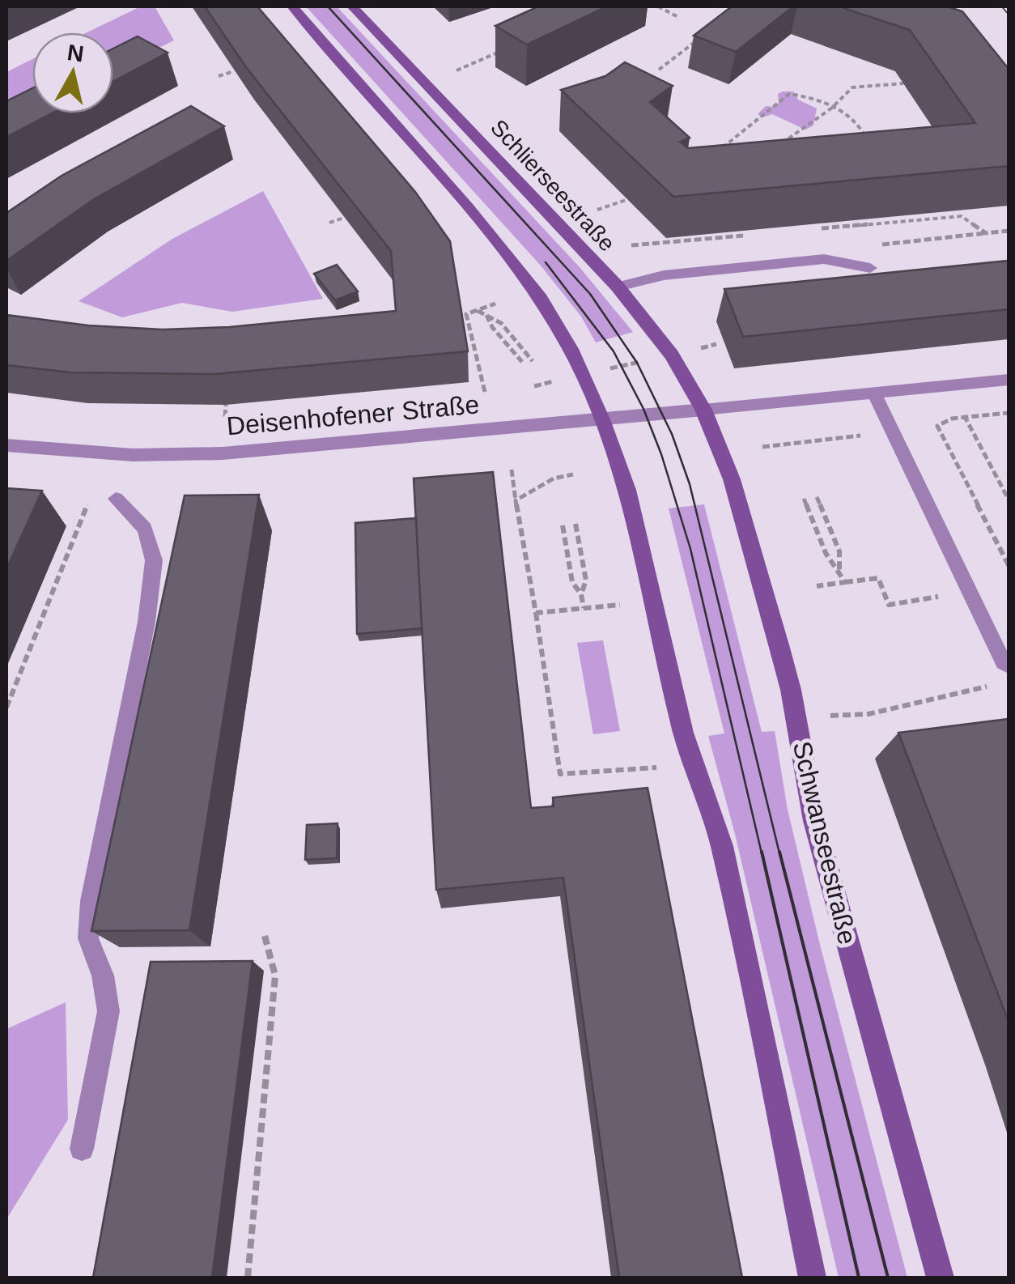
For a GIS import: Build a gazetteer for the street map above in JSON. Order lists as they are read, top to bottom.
{
  "streets": {
    "main road": ["Schlierseestraße", "Schwanseestraße"],
    "street": ["Deisenhofener Straße"]
  },
  "crossings": [
    ["Schlierseestraße", "Deisenhofener Straße"],
    ["Schlierseestraße", "Schwanseestraße"],
    ["Deisenhofener Straße", "Schwanseestraße"]
  ],
  "north": "top"
}
